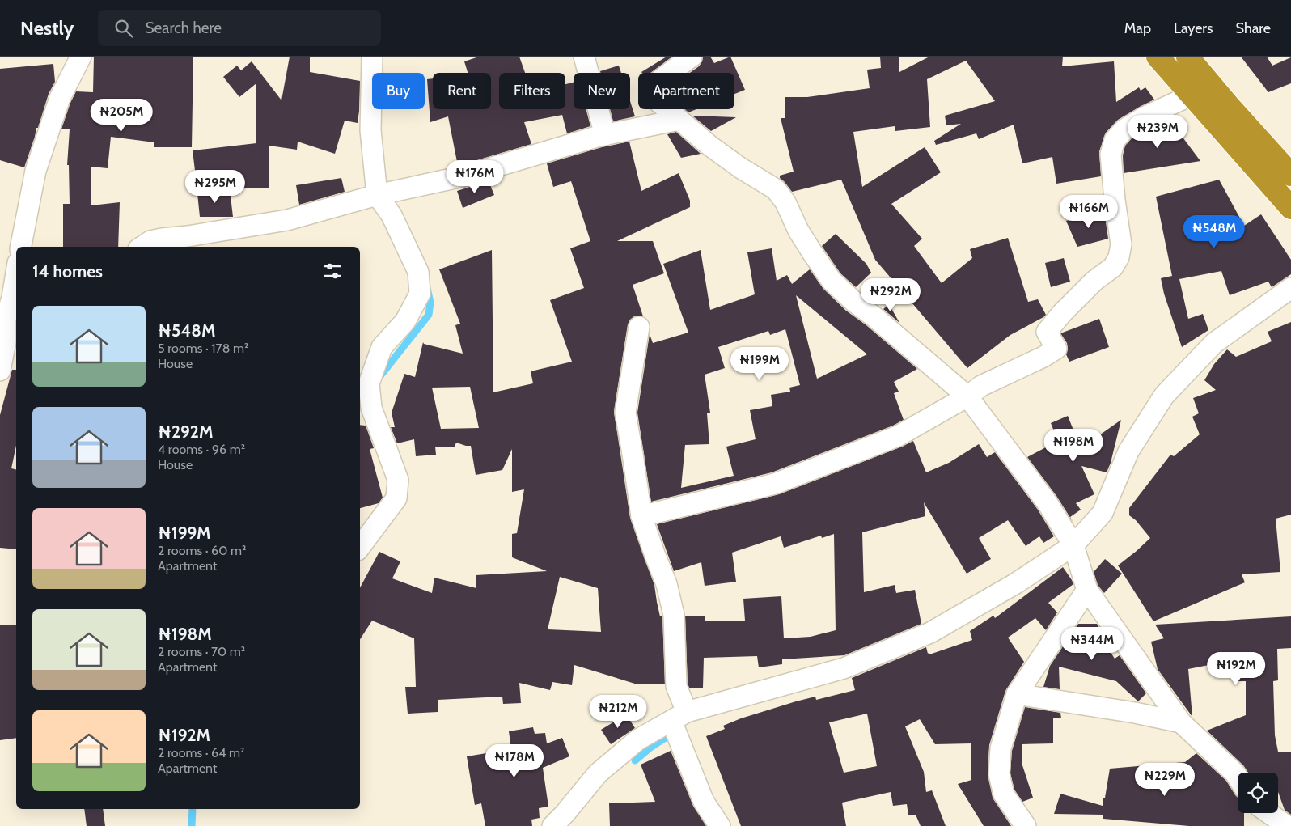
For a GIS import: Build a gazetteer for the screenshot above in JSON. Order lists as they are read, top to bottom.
{
  "page": {
    "header": "Nestly",
    "search": "Search here",
    "nav": ["Map", "Layers", "Share"],
    "chip": [
      "Buy",
      "Rent",
      "Filters",
      "New",
      "Apartment"
    ],
    "price": [
      "₦205M",
      "₦239M",
      "₦176M",
      "₦295M",
      "₦166M",
      "₦548M",
      "₦292M",
      "₦199M",
      "₦198M",
      "₦344M",
      "₦192M",
      "₦212M",
      "₦178M",
      "₦229M"
    ],
    "heading": "14 homes",
    "list": [
      {
        "name": "₦548M",
        "note": "5 rooms · 178 m² · House"
      },
      {
        "name": "₦292M",
        "note": "4 rooms · 96 m² · House"
      },
      {
        "name": "₦199M",
        "note": "2 rooms · 60 m² · Apartment"
      },
      {
        "name": "₦198M",
        "note": "2 rooms · 70 m² · Apartment"
      },
      {
        "name": "₦192M",
        "note": "2 rooms · 64 m² · Apartment"
      }
    ]
  }
}
